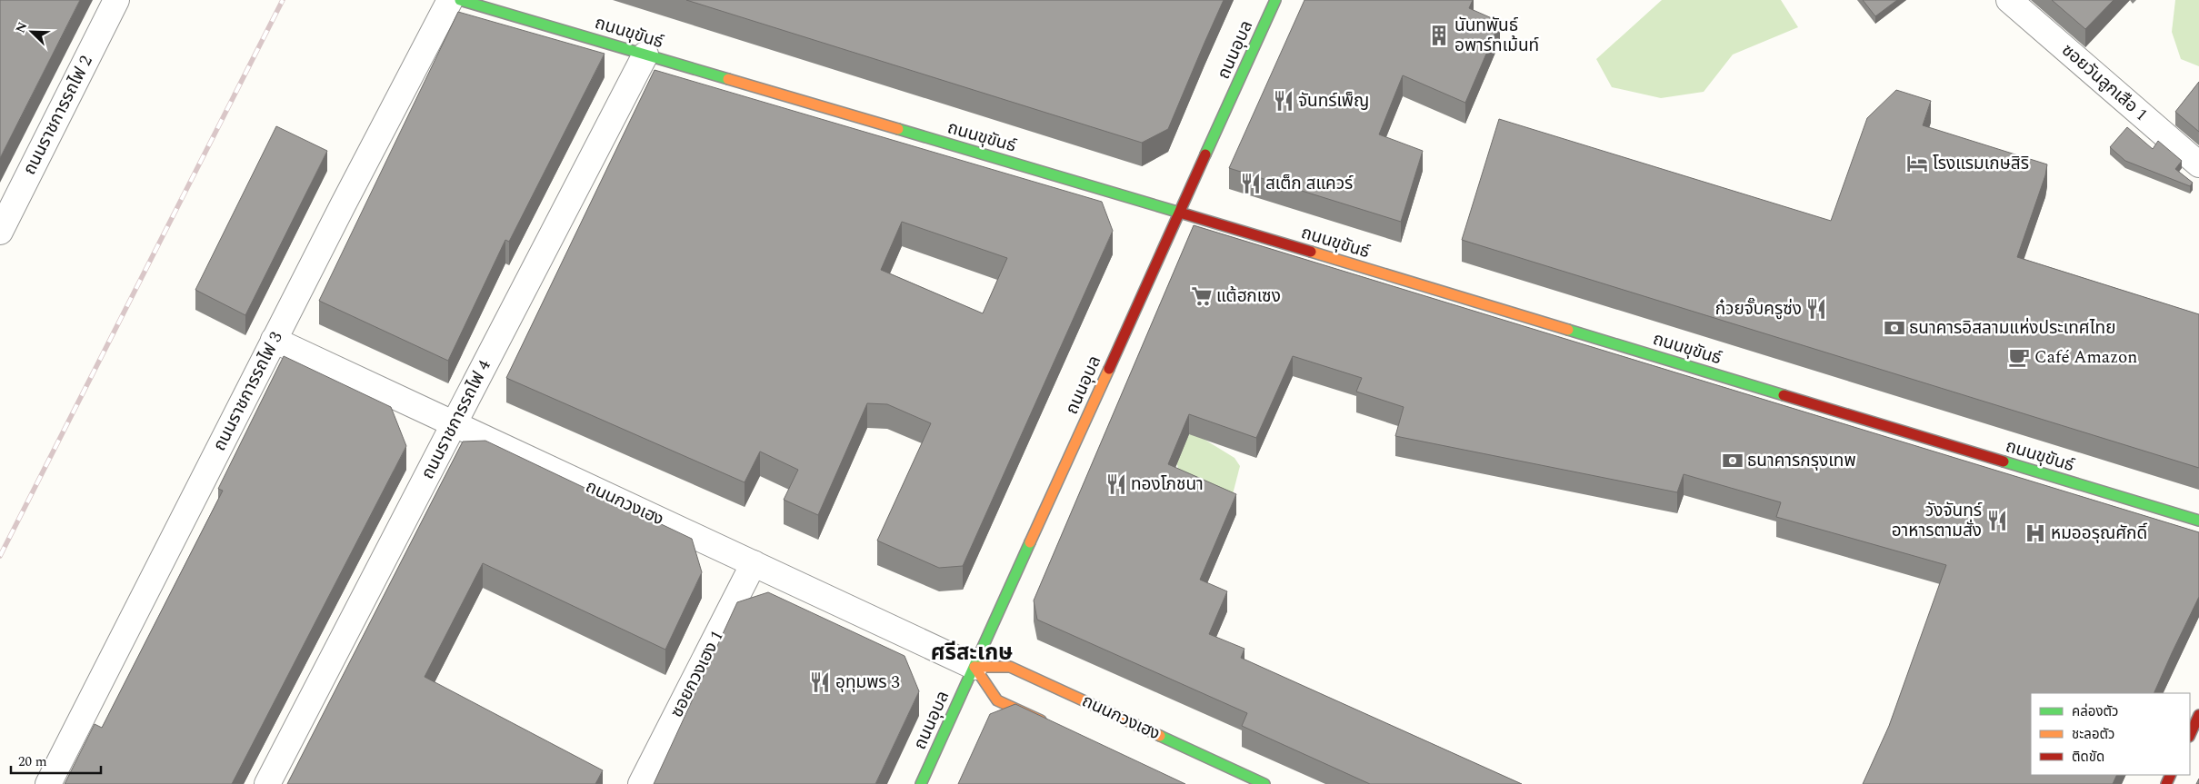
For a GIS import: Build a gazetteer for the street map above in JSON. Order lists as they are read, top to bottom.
{
  "streets": {
    "main road": ["ถนนขุขันธ์", "ถนนอุบล", "ถนนกวงเฮง"],
    "street": [
      "ซอยวันลูกเสือ 1",
      "ถนนราชการรถไฟ 2",
      "ถนนราชการรถไฟ 3",
      "ถนนราชการรถไฟ 4",
      "ซอยกวงเฮง 1"
    ]
  },
  "crossings": [
    ["ถนนขุขันธ์", "ถนนอุบล"],
    ["ถนนขุขันธ์", "ถนนราชการรถไฟ 4"],
    ["ถนนอุบล", "ถนนกวงเฮง"],
    ["ถนนราชการรถไฟ 3", "ถนนกวงเฮง"],
    ["ถนนราชการรถไฟ 4", "ถนนกวงเฮง"],
    ["ถนนกวงเฮง", "ซอยกวงเฮง 1"]
  ],
  "districts": ["ศรีสะเกษ"],
  "places": {
    "building": ["นันทพันธ์ อพาร์ทเม้นท์"],
    "restaurant": [
      "จันทร์เพ็ญ",
      "สเต็ก สแควร์",
      "ก๋วยจั๊บครูซ่ง",
      "ทองโภชนา",
      "วังจันทร์ อาหารตามสั่ง",
      "อุทุมพร 3"
    ],
    "hotel": ["โรงแรมเกษสิริ"],
    "supermarket": ["แต้ฮกเซง"],
    "bank": ["ธนาคารอิสลามแห่งประเทศไทย", "ธนาคารกรุงเทพ"],
    "cafe": ["Café Amazon"],
    "hospital": ["หมออรุณศักดิ์"]
  },
  "legend": ["คล่องตัว", "ชะลอตัว", "ติดขัด"],
  "scale_bar": "20 m",
  "north": "top left"
}
